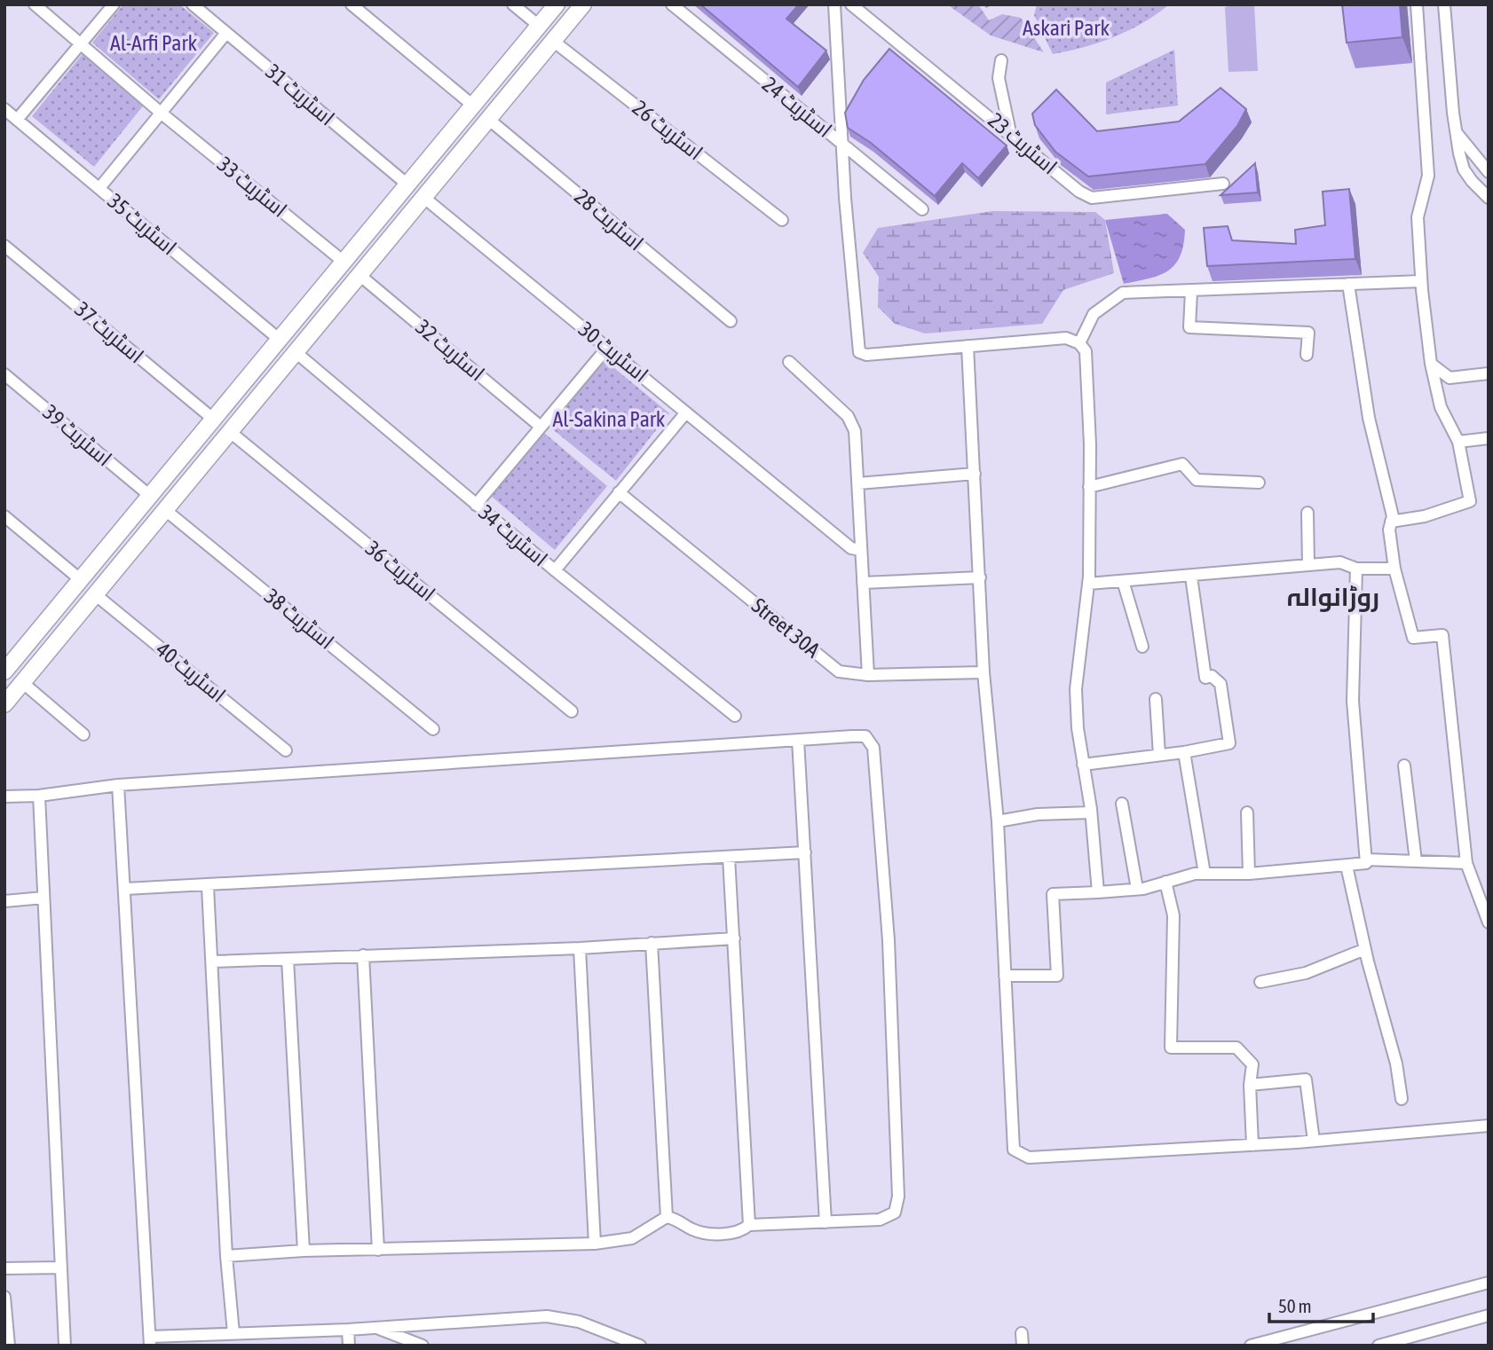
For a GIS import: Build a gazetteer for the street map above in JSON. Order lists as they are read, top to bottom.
{
  "streets": {
    "street": [
      "اسٹریٹ 31",
      "اسٹریٹ 24",
      "اسٹریٹ 26",
      "اسٹریٹ 23",
      "اسٹریٹ 33",
      "اسٹریٹ 28",
      "اسٹریٹ 35",
      "اسٹریٹ 37",
      "اسٹریٹ 32",
      "اسٹریٹ 30",
      "اسٹریٹ 39",
      "اسٹریٹ 34",
      "اسٹریٹ 36",
      "اسٹریٹ 38",
      "Street 30A",
      "اسٹریٹ 40"
    ]
  },
  "districts": ["روڑانوالہ"],
  "parks": ["Askari Park", "Al-Arfi Park", "Al-Sakina Park"],
  "scale_bar": "50 m"
}
